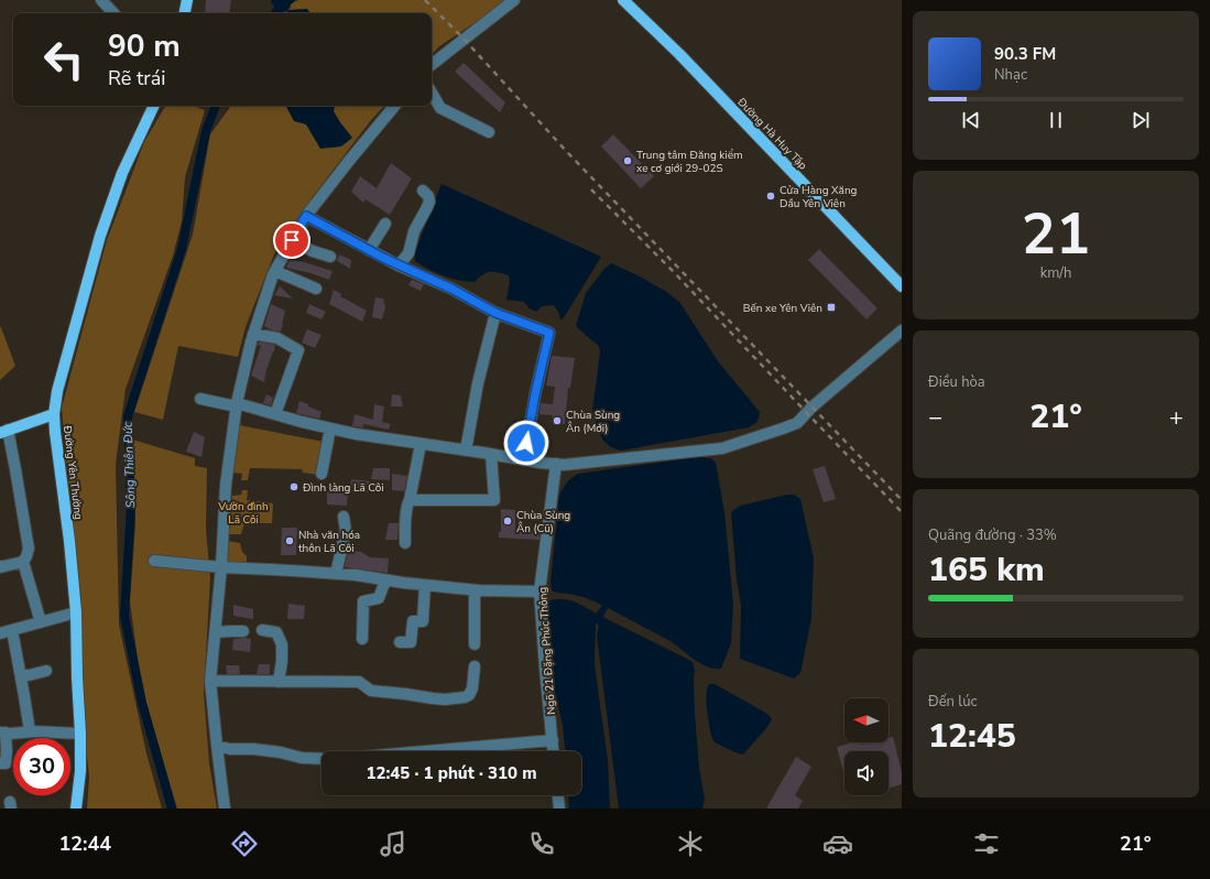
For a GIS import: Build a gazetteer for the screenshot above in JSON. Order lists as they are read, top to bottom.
{
  "streets": {
    "main road": ["Đường Hà Huy Tập", "Đường Yên Thường"],
    "street": ["Ngõ 21 Đặng Phúc Thông"]
  },
  "water": ["Sông Thiên Đức"],
  "parks": ["Vườn đình Lã Côi"],
  "places": {
    "other": [
      "Trung tâm Đăng kiểm xe cơ giới 29-02S",
      "Cửa Hàng Xăng Dầu Yên Viên",
      "Chùa Sùng Ân (Mới)",
      "Đình làng Lã Côi",
      "Chùa Sùng Ân (Cũ)",
      "Nhà văn hóa thôn Lã Côi"
    ],
    "transit": ["Bến xe Yên Viên"]
  },
  "north": "left",
  "page": {
    "turn": ["90 m", "Rẽ trái"],
    "song": ["90.3 FM", "Nhạc"],
    "tile": [
      ["21", "km/h"],
      "Điều hòa",
      ["Quãng đường · 33%", "165 km"],
      ["Đến lúc", "12:45"]
    ],
    "heat": ["−", "21°", "+"],
    "limit": "30",
    "trip": "12:45 · 1 phút · 310 m",
    "tabs": ["12:44", "21°"]
  }
}
